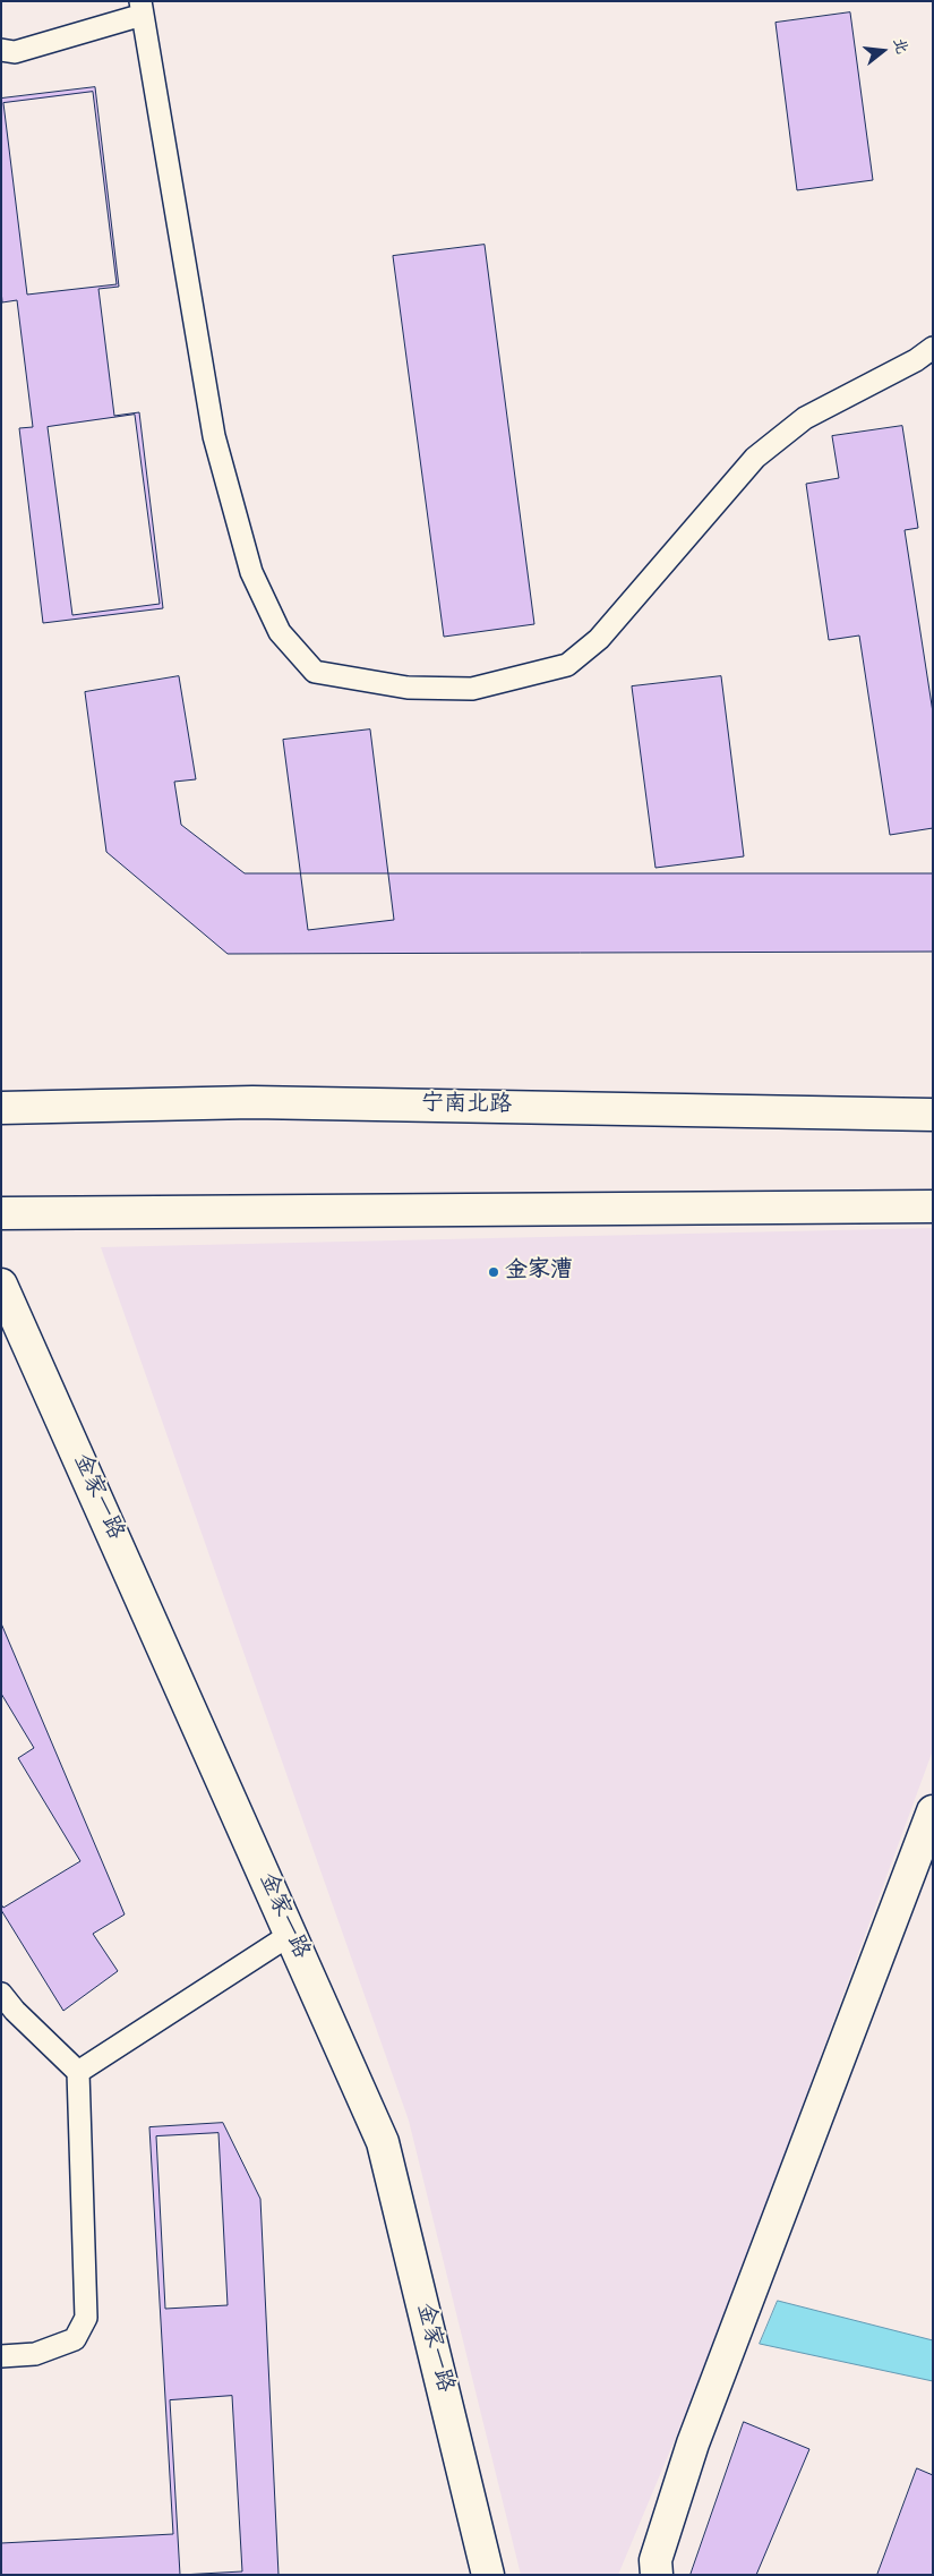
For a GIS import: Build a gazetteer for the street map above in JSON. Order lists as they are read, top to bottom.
{
  "streets": {
    "street": ["宁南北路", "金家一路"]
  },
  "places": ["金家漕"],
  "north": "right"
}
